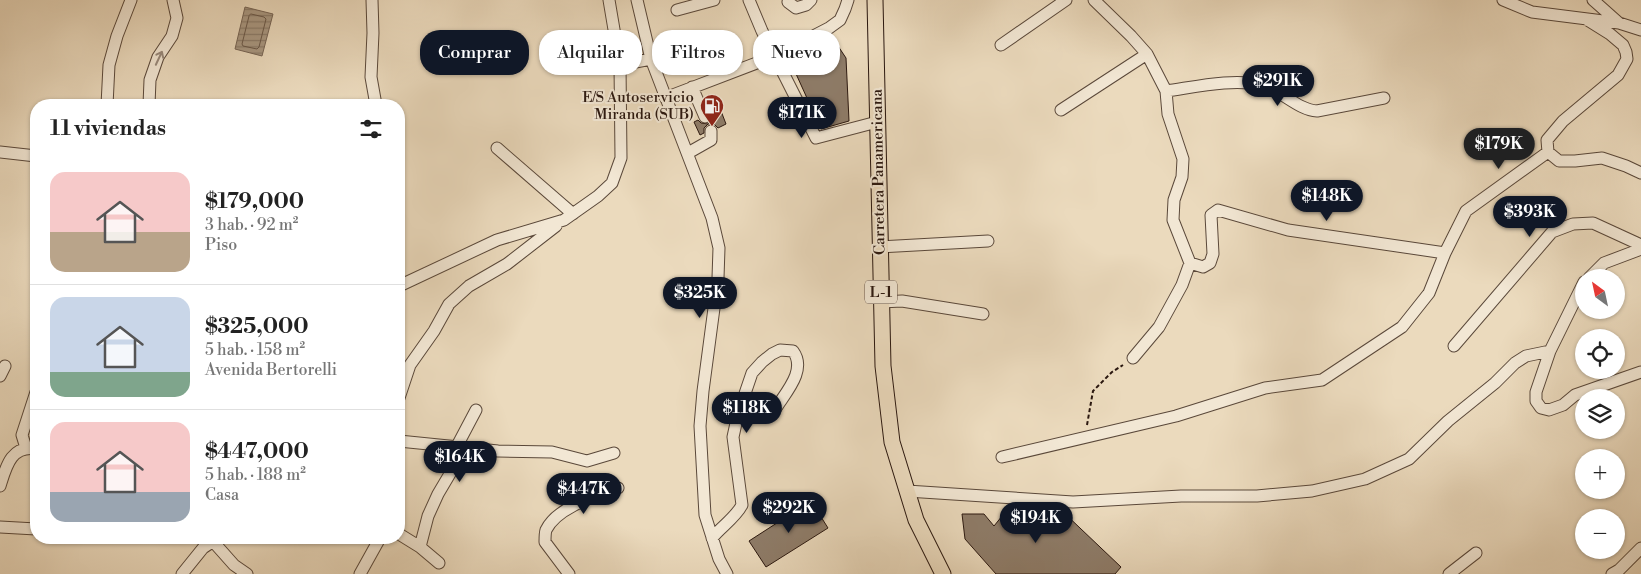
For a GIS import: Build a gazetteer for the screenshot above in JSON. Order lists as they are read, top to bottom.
{
  "streets": {
    "main road": ["Carretera Panamericana", "L-1"]
  },
  "places": {
    "fuel station": ["E/S Autoservicio Miranda (SUB)"]
  },
  "north": "top left",
  "page": {
    "chip": [
      "Comprar",
      "Alquilar",
      "Filtros",
      "Nuevo"
    ],
    "price": [
      "$291K",
      "$171K",
      "$179K",
      "$148K",
      "$393K",
      "$325K",
      "$118K",
      "$164K",
      "$447K",
      "$292K",
      "$194K"
    ],
    "heading": "11 viviendas",
    "list": [
      {
        "name": "$179,000",
        "note": "3 hab. · 92 m² · Piso"
      },
      {
        "name": "$325,000",
        "note": "5 hab. · 158 m² · Avenida Bertorelli"
      },
      {
        "name": "$447,000",
        "note": "5 hab. · 188 m² · Casa"
      }
    ],
    "map_buttons": ["+", "−"]
  }
}
